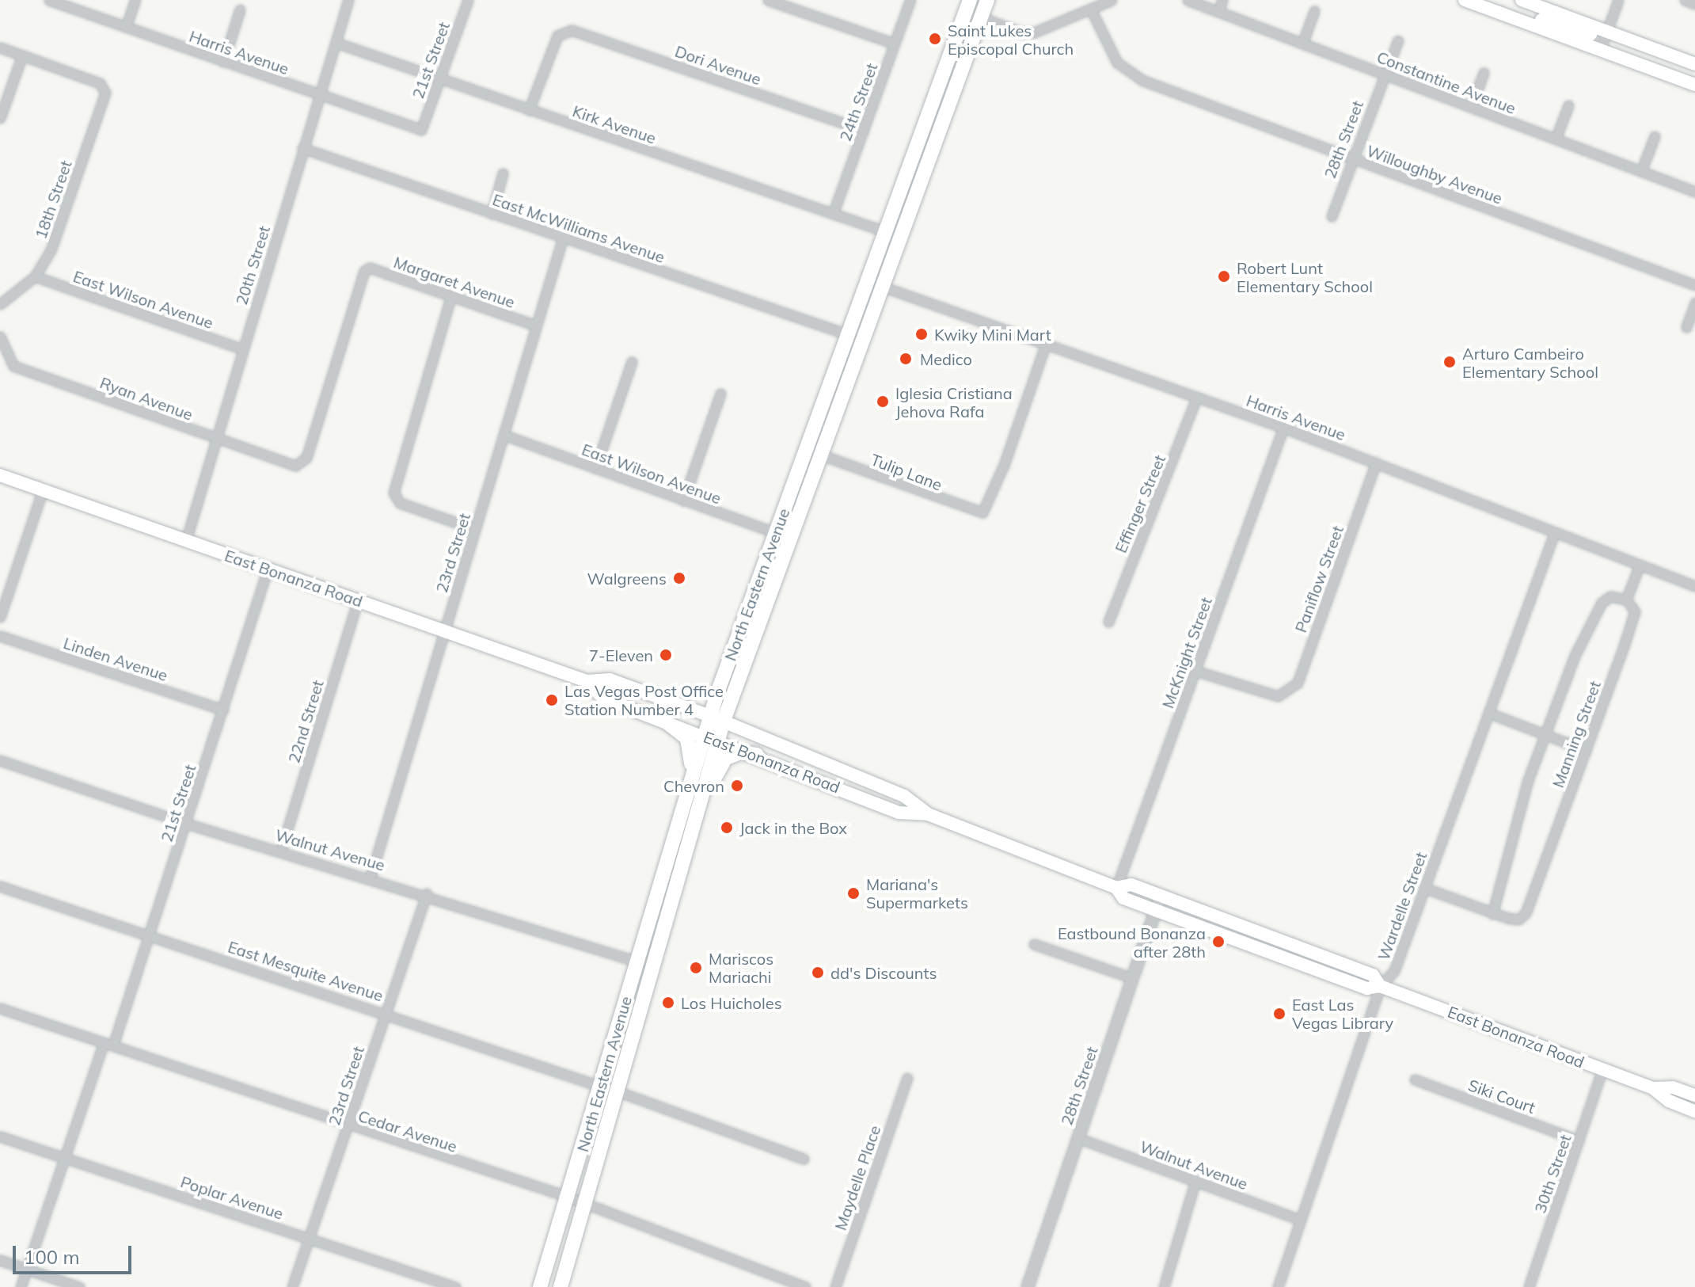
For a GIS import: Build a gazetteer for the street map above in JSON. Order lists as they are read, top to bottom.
{
  "streets": {
    "main road": ["East Bonanza Road", "North Eastern Avenue"],
    "street": [
      "Harris Avenue",
      "21st Street",
      "Dori Avenue",
      "Constantine Avenue",
      "24th Street",
      "Kirk Avenue",
      "28th Street",
      "Willoughby Avenue",
      "18th Street",
      "East McWilliams Avenue",
      "20th Street",
      "Margaret Avenue",
      "East Wilson Avenue",
      "Ryan Avenue",
      "Tulip Lane",
      "Effinger Street",
      "23rd Street",
      "Paniflow Street",
      "McKnight Street",
      "Linden Avenue",
      "22nd Street",
      "Manning Street",
      "Walnut Avenue",
      "Wardelle Street",
      "East Mesquite Avenue",
      "Siki Court",
      "Cedar Avenue",
      "30th Street",
      "Maydelle Place",
      "Poplar Avenue"
    ]
  },
  "crossings": [
    ["Harris Avenue", "21st Street"],
    ["Harris Avenue", "20th Street"],
    ["Harris Avenue", "Tulip Lane"],
    ["Harris Avenue", "Effinger Street"],
    ["Harris Avenue", "Paniflow Street"],
    ["Harris Avenue", "North Eastern Avenue"],
    ["Harris Avenue", "McKnight Street"],
    ["Harris Avenue", "Manning Street"],
    ["Harris Avenue", "Wardelle Street"],
    ["21st Street", "Kirk Avenue"],
    ["21st Street", "East Bonanza Road"],
    ["21st Street", "Linden Avenue"],
    ["21st Street", "Walnut Avenue"],
    ["21st Street", "East Mesquite Avenue"],
    ["21st Street", "Cedar Avenue"],
    ["21st Street", "Poplar Avenue"],
    ["Dori Avenue", "24th Street"],
    ["Dori Avenue", "Kirk Avenue"],
    ["Constantine Avenue", "28th Street"],
    ["24th Street", "Kirk Avenue"],
    ["Kirk Avenue", "20th Street"],
    ["Kirk Avenue", "North Eastern Avenue"],
    ["28th Street", "Willoughby Avenue"],
    ["28th Street", "East Bonanza Road"],
    ["28th Street", "Walnut Avenue"],
    ["18th Street", "East Wilson Avenue"],
    ["East McWilliams Avenue", "20th Street"],
    ["East McWilliams Avenue", "23rd Street"],
    ["East McWilliams Avenue", "North Eastern Avenue"],
    ["20th Street", "East Wilson Avenue"],
    ["20th Street", "Ryan Avenue"],
    ["20th Street", "East Bonanza Road"],
    ["Margaret Avenue", "Ryan Avenue"],
    ["Margaret Avenue", "23rd Street"],
    ["East Wilson Avenue", "23rd Street"],
    ["East Wilson Avenue", "North Eastern Avenue"],
    ["Tulip Lane", "North Eastern Avenue"],
    ["23rd Street", "East Bonanza Road"],
    ["23rd Street", "Walnut Avenue"],
    ["23rd Street", "East Mesquite Avenue"],
    ["23rd Street", "Cedar Avenue"],
    ["23rd Street", "Poplar Avenue"],
    ["East Bonanza Road", "North Eastern Avenue"],
    ["East Bonanza Road", "McKnight Street"],
    ["East Bonanza Road", "22nd Street"],
    ["East Bonanza Road", "Wardelle Street"],
    ["East Bonanza Road", "30th Street"],
    ["Paniflow Street", "McKnight Street"],
    ["North Eastern Avenue", "Walnut Avenue"],
    ["North Eastern Avenue", "East Mesquite Avenue"],
    ["North Eastern Avenue", "Cedar Avenue"],
    ["22nd Street", "Walnut Avenue"],
    ["Walnut Avenue", "Wardelle Street"],
    ["Siki Court", "30th Street"]
  ],
  "places": [
    "Saint Lukes Episcopal Church",
    "Robert Lunt Elementary School",
    "Kwiky Mini Mart",
    "Medico",
    "Arturo Cambeiro Elementary School",
    "Iglesia Cristiana Jehova Rafa",
    "Walgreens",
    "7-Eleven",
    "Las Vegas Post Office Station Number 4",
    "Chevron",
    "Jack in the Box",
    "Mariana's Supermarkets",
    "Eastbound Bonanza after 28th",
    "Mariscos Mariachi",
    "dd's Discounts",
    "Los Huicholes",
    "East Las Vegas Library"
  ],
  "scale_bar": "100 m"
}
